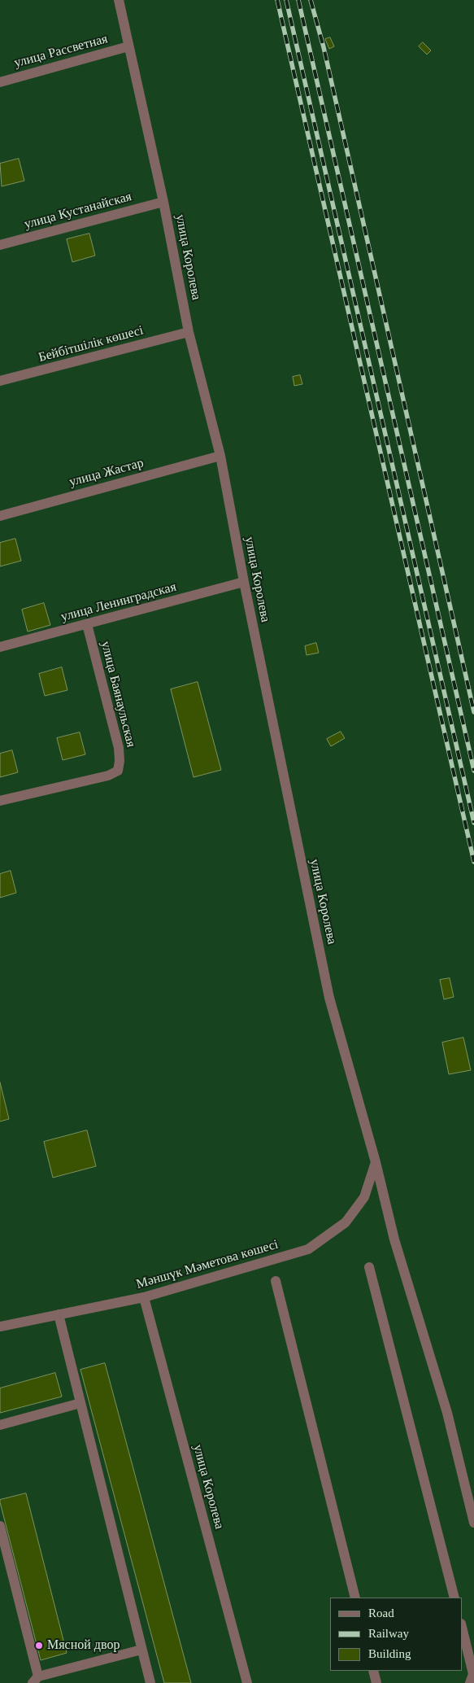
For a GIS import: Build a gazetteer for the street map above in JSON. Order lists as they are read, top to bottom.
{
  "streets": {
    "street": [
      "улица Рассветная",
      "улица Кустанайская",
      "улица Королева",
      "Бейбітшілік көшесі",
      "улица Жастар",
      "улица Ленинградская",
      "улица Баянаульская",
      "Мәншүк Мәметова көшесі"
    ]
  },
  "crossings": [
    ["улица Рассветная", "улица Королева"],
    ["улица Кустанайская", "улица Королева"],
    ["улица Королева", "Бейбітшілік көшесі"],
    ["улица Королева", "улица Жастар"],
    ["улица Королева", "улица Ленинградская"],
    ["улица Королева", "Мәншүк Мәметова көшесі"],
    ["улица Ленинградская", "улица Баянаульская"]
  ],
  "places": ["Мясной двор"],
  "legend": ["Road", "Railway", "Building"]
}
